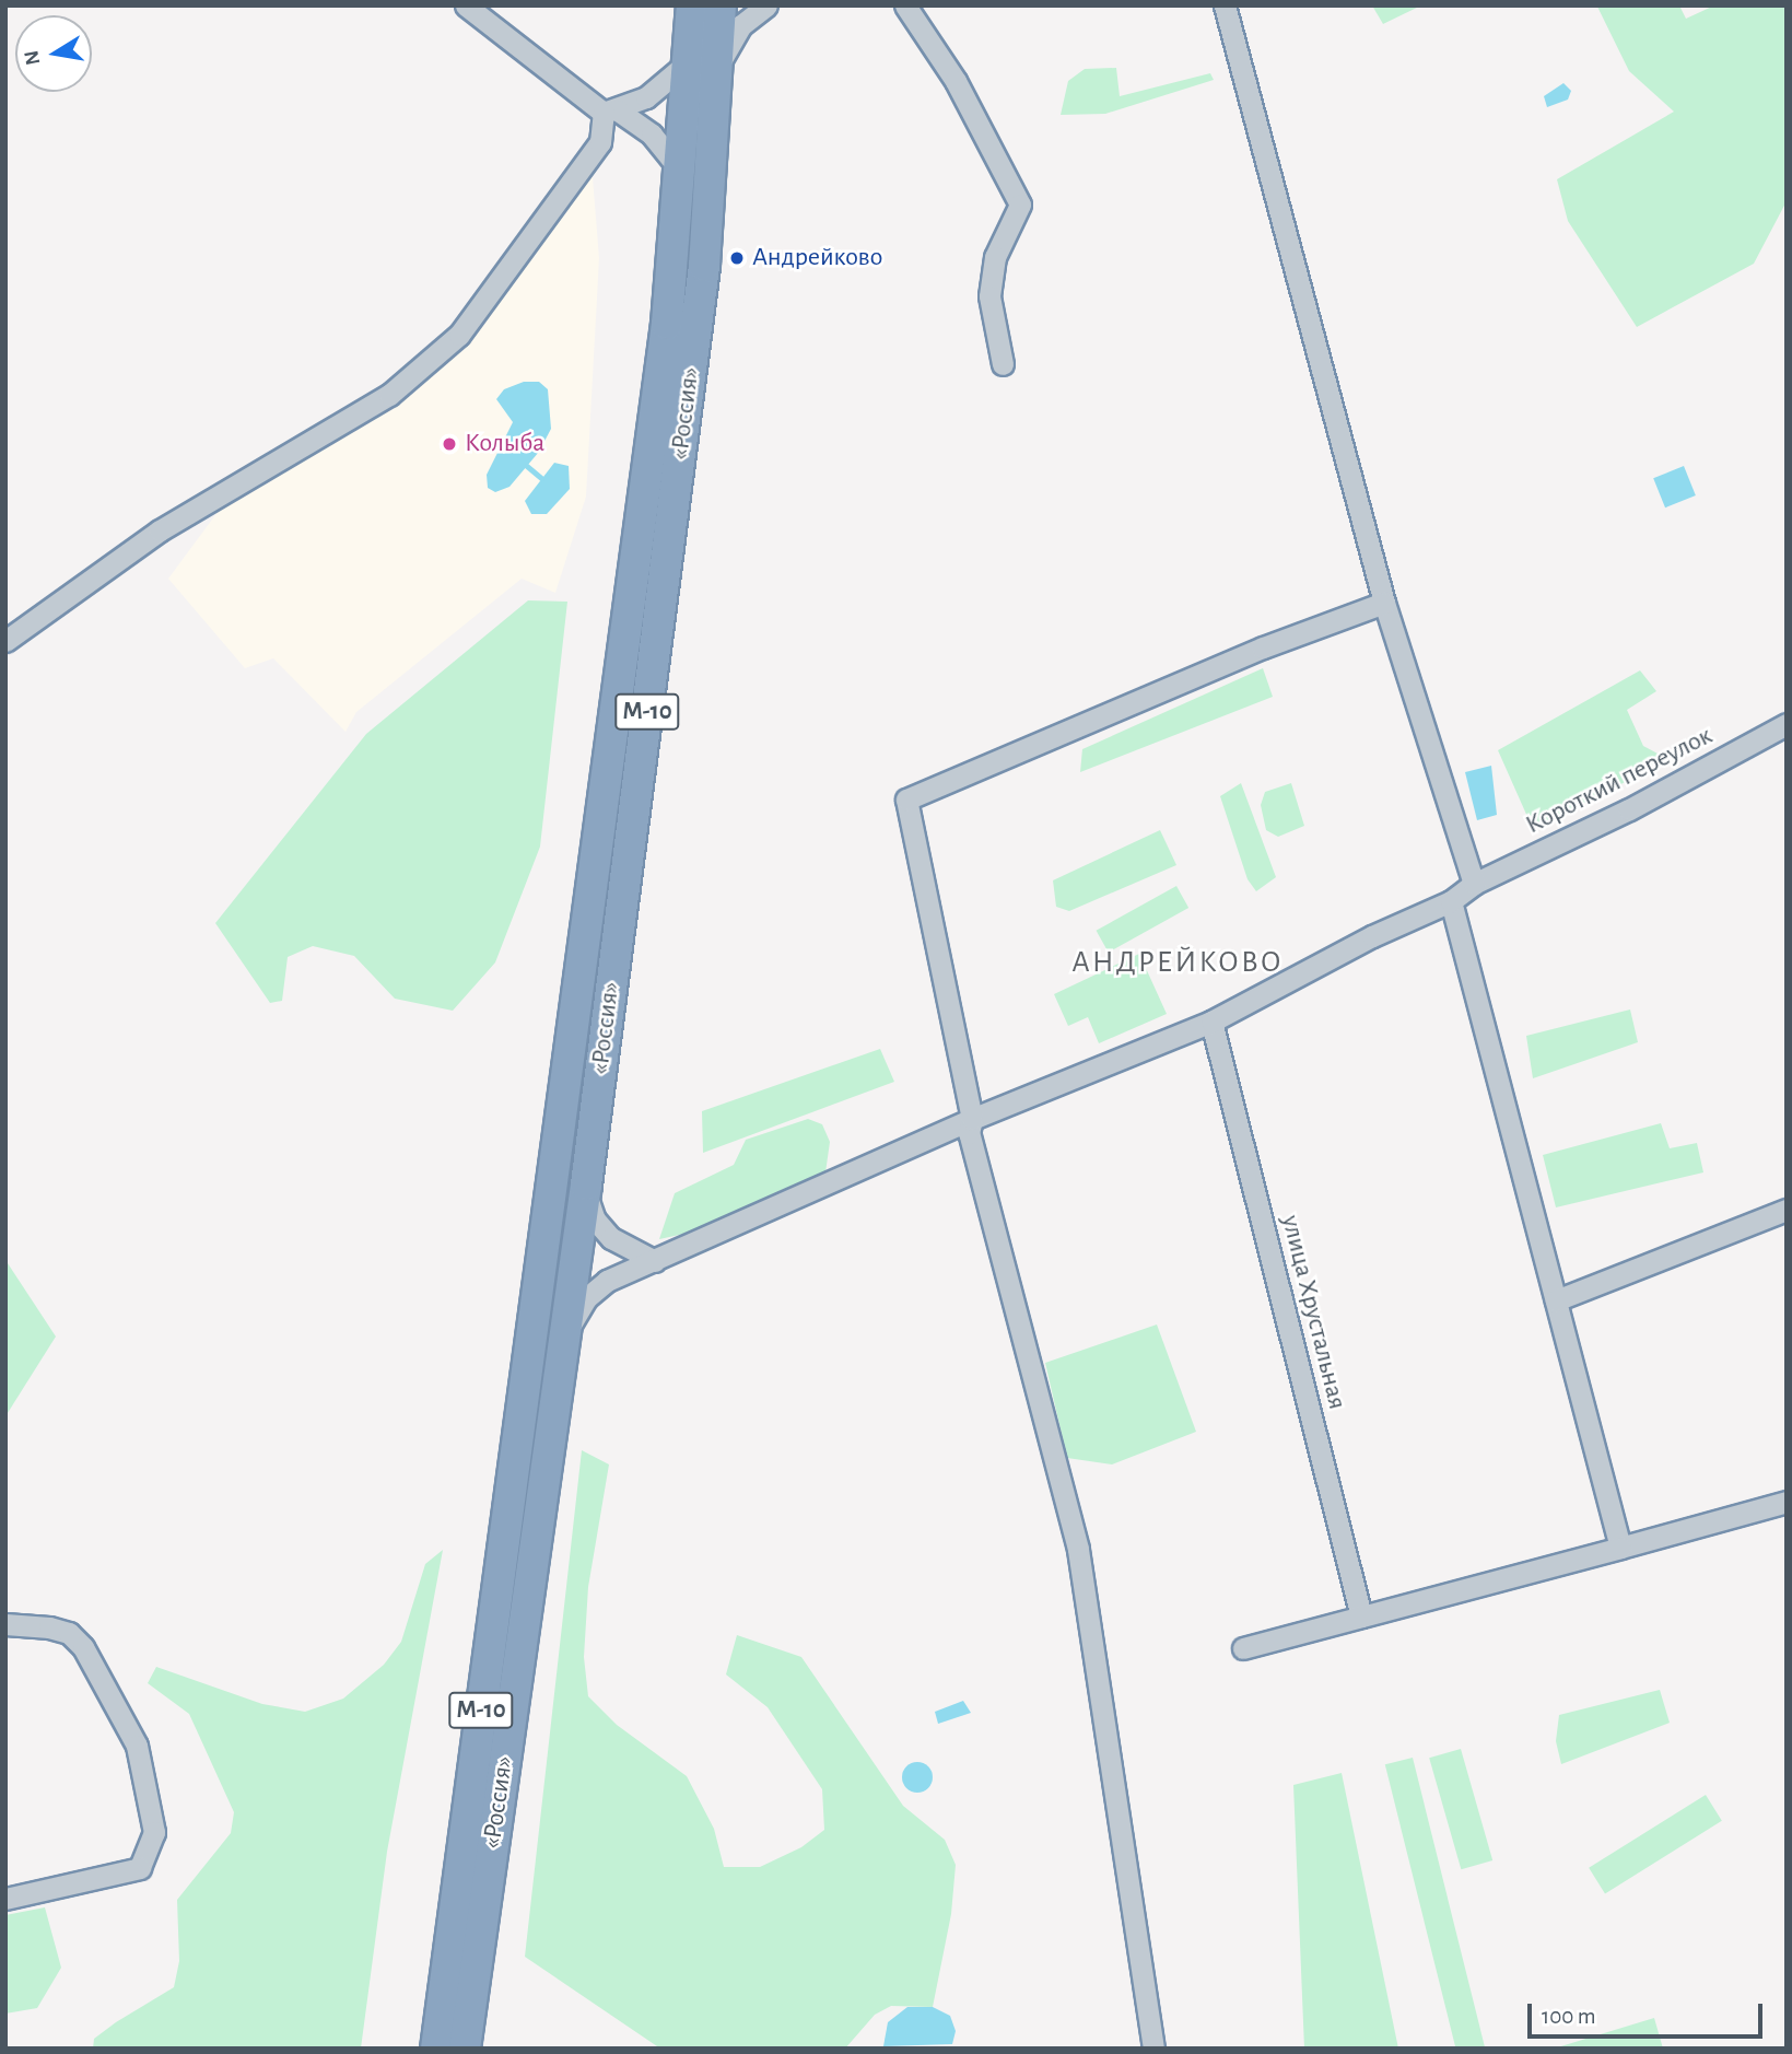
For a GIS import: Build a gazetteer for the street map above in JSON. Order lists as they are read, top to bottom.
{
  "streets": {
    "highway": ["«Россия»", "М-10"],
    "street": ["Короткий переулок", "улица Хрустальная"]
  },
  "crossings": [
    ["«Россия»", "Короткий переулок"],
    ["Короткий переулок", "улица Хрустальная"]
  ],
  "districts": ["АНДРЕЙКОВО"],
  "places": ["Андрейково", "Колыба"],
  "scale_bar": "100 m",
  "north": "left"
}
